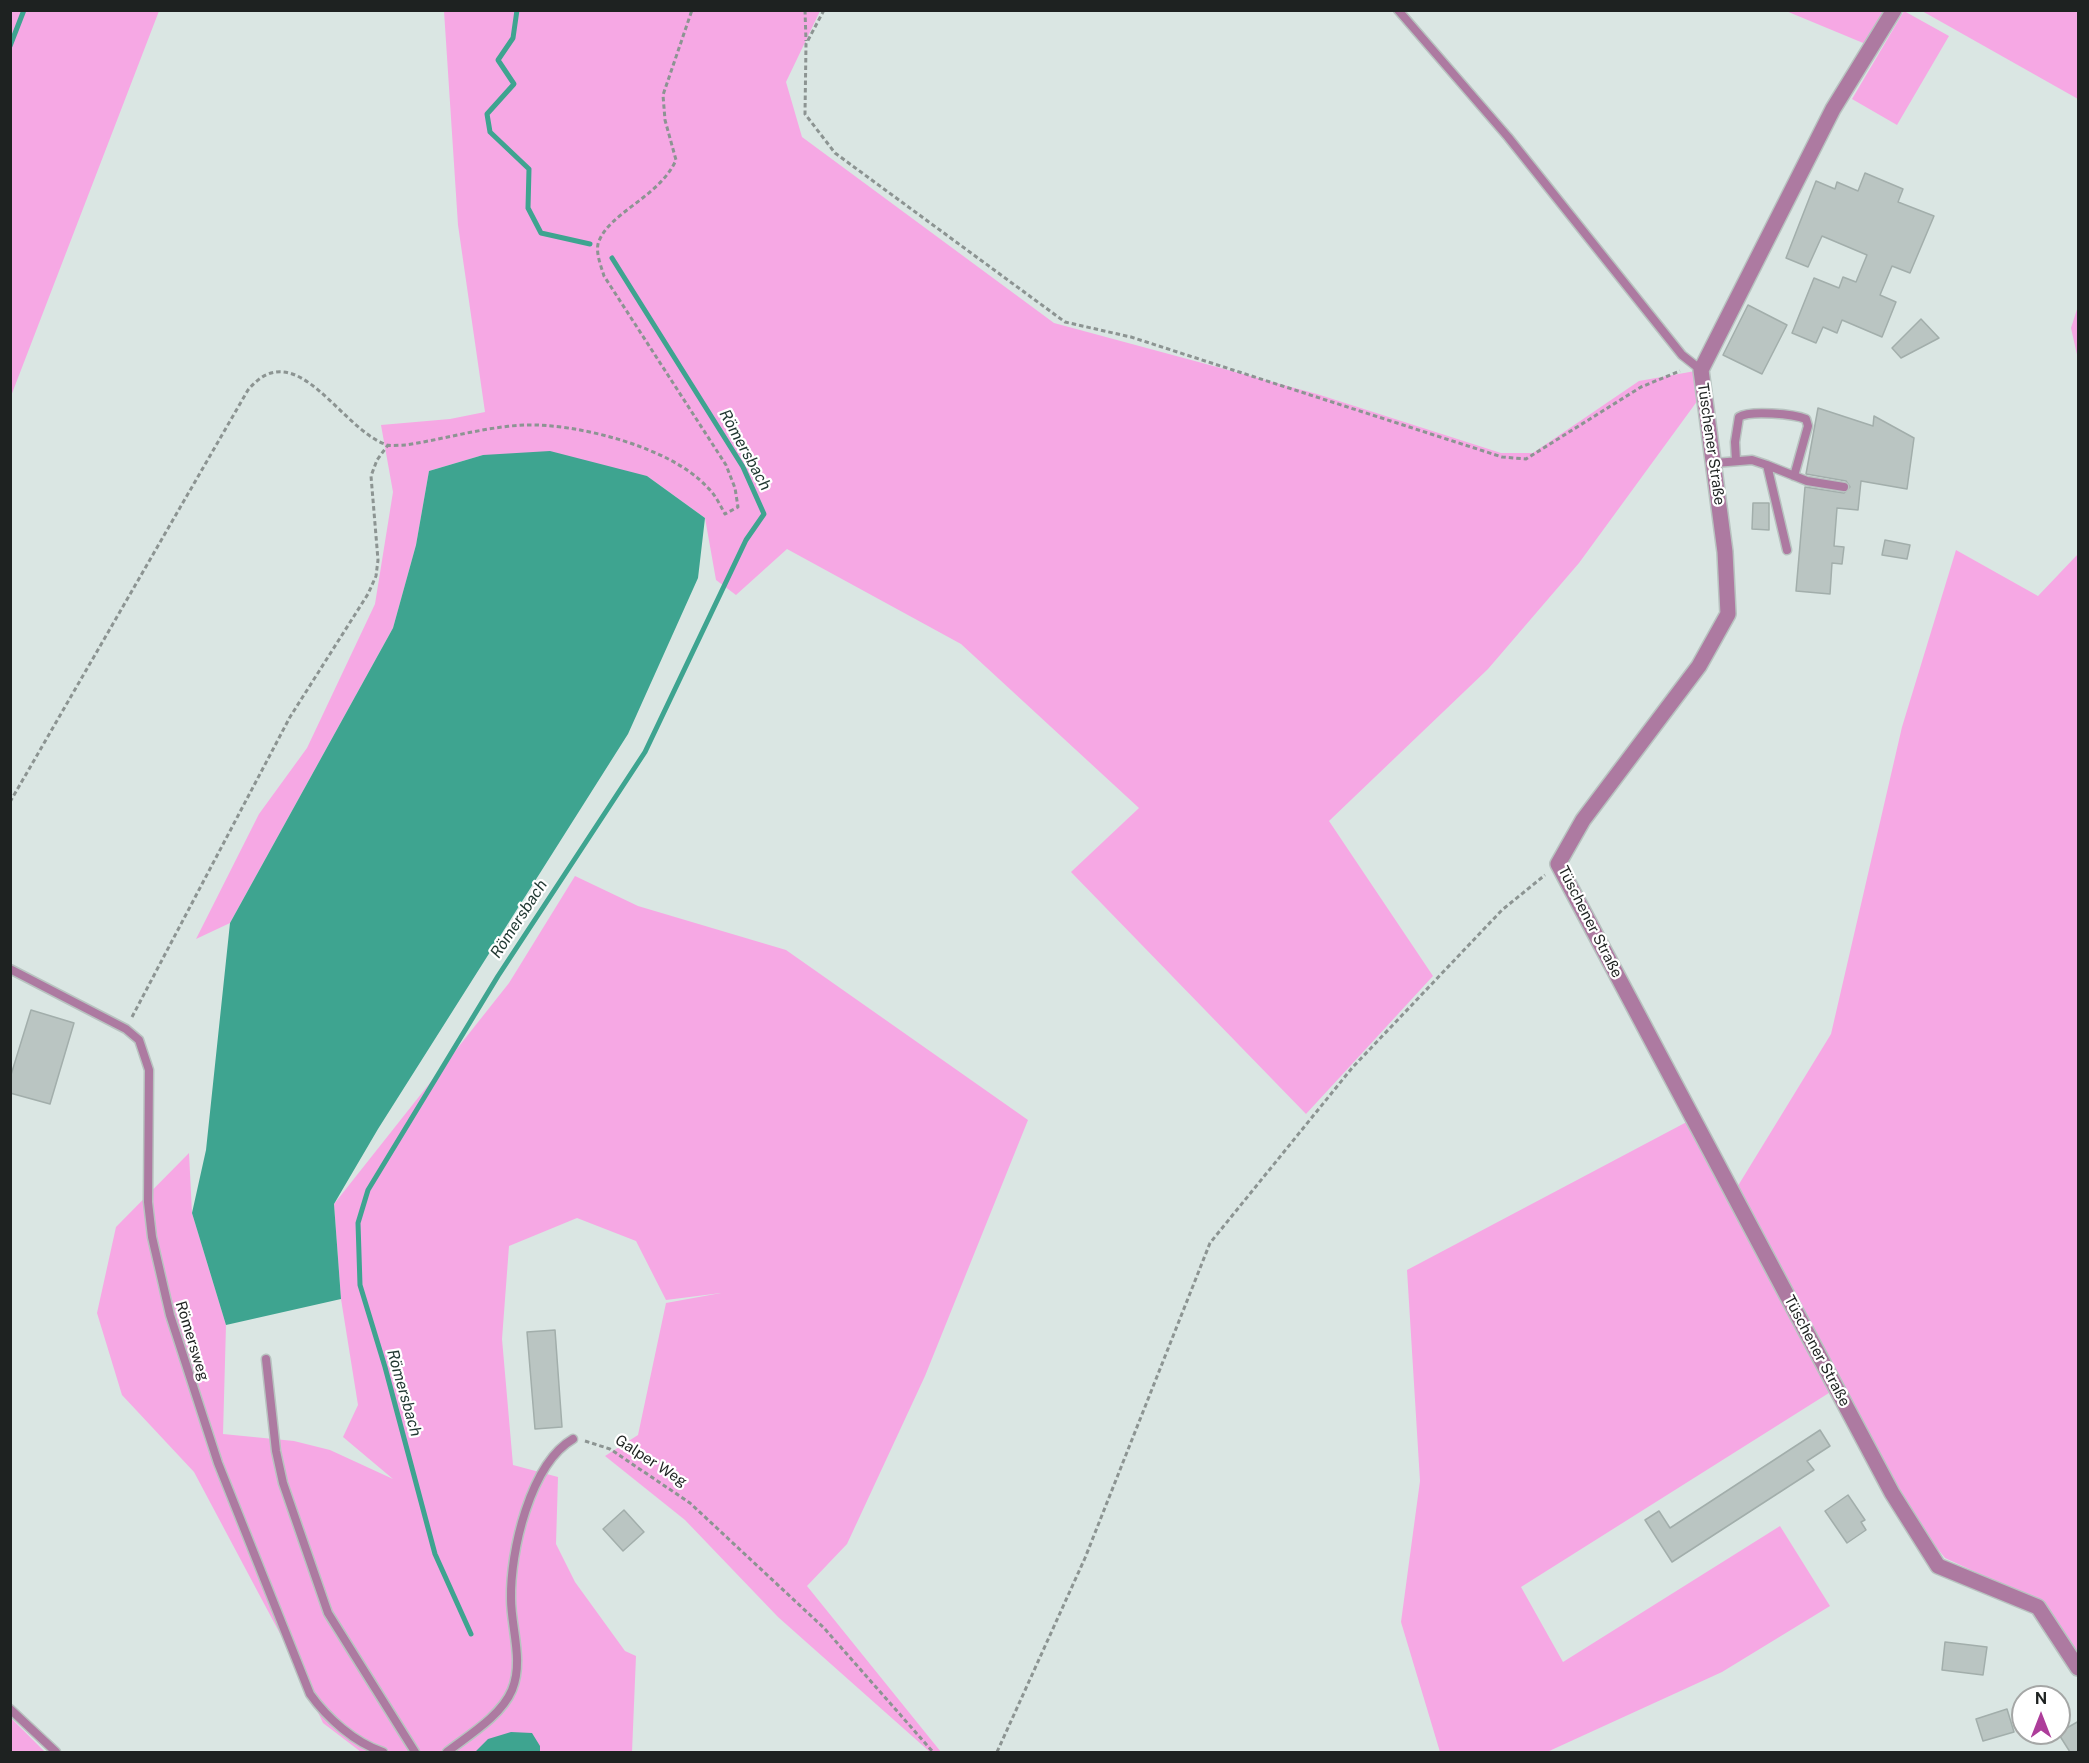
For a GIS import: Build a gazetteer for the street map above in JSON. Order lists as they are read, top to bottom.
{
  "streets": {
    "street": ["Tüschener Straße"],
    "lane": ["Römersweg"],
    "path": ["Galper Weg"]
  },
  "water": ["Römersbach"],
  "north": "top"
}
